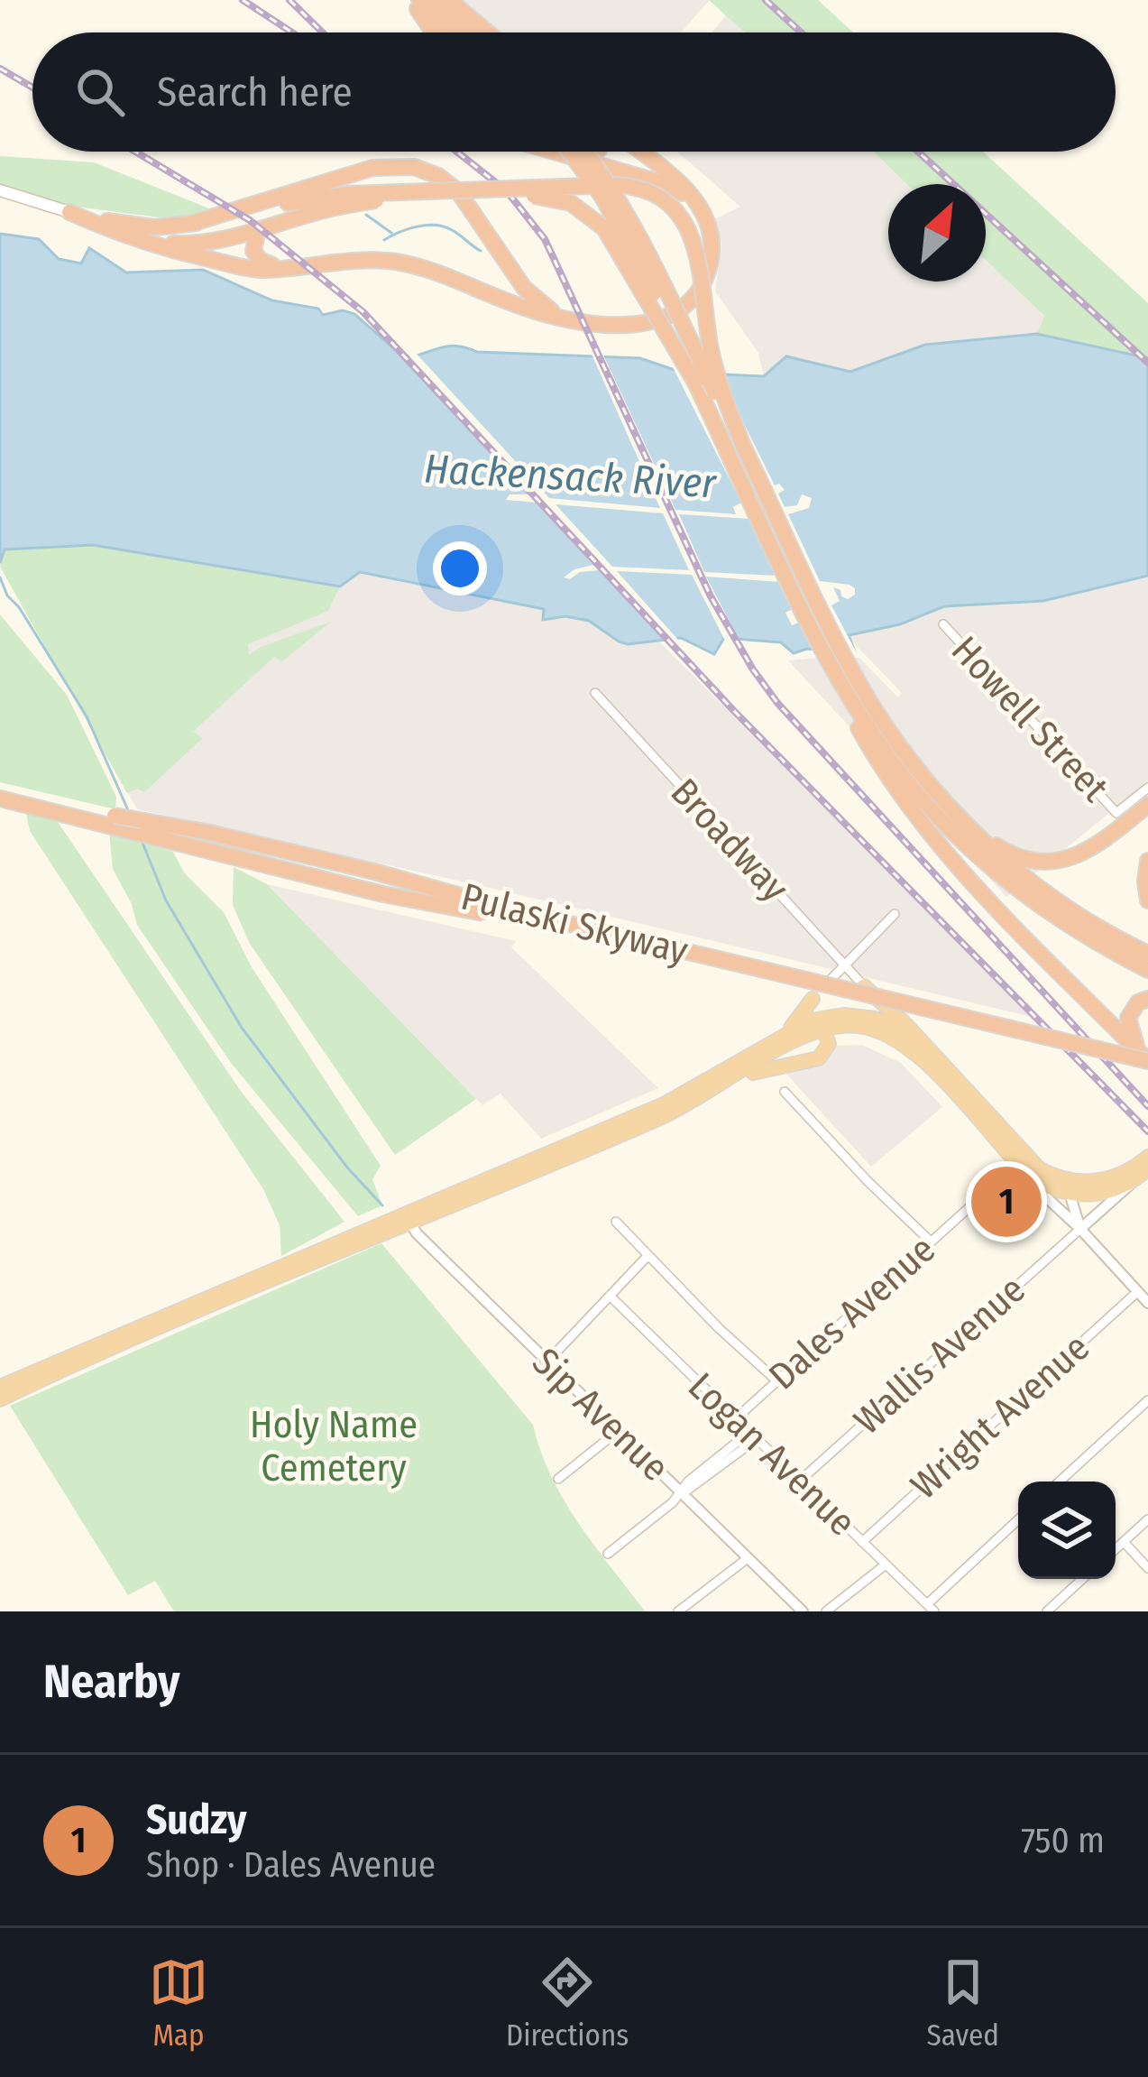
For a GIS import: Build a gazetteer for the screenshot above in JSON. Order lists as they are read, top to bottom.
{
  "streets": {
    "highway": ["Pulaski Skyway"],
    "street": [
      "Howell Street",
      "Broadway",
      "Dales Avenue",
      "Wallis Avenue",
      "Sip Avenue",
      "Wright Avenue",
      "Logan Avenue"
    ]
  },
  "crossings": [
    ["Dales Avenue", "Logan Avenue"],
    ["Wallis Avenue", "Logan Avenue"],
    ["Wright Avenue", "Logan Avenue"]
  ],
  "water": ["Hackensack River"],
  "parks": ["Holy Name Cemetery"],
  "north": "top right",
  "page": {
    "search": "Search here",
    "pins": "1",
    "heading": "Nearby",
    "list": [
      {
        "mark": "1",
        "name": "Sudzy",
        "note": "Shop · Dales Avenue",
        "value": "750 m"
      }
    ],
    "nav": ["Map", "Directions", "Saved"]
  }
}
